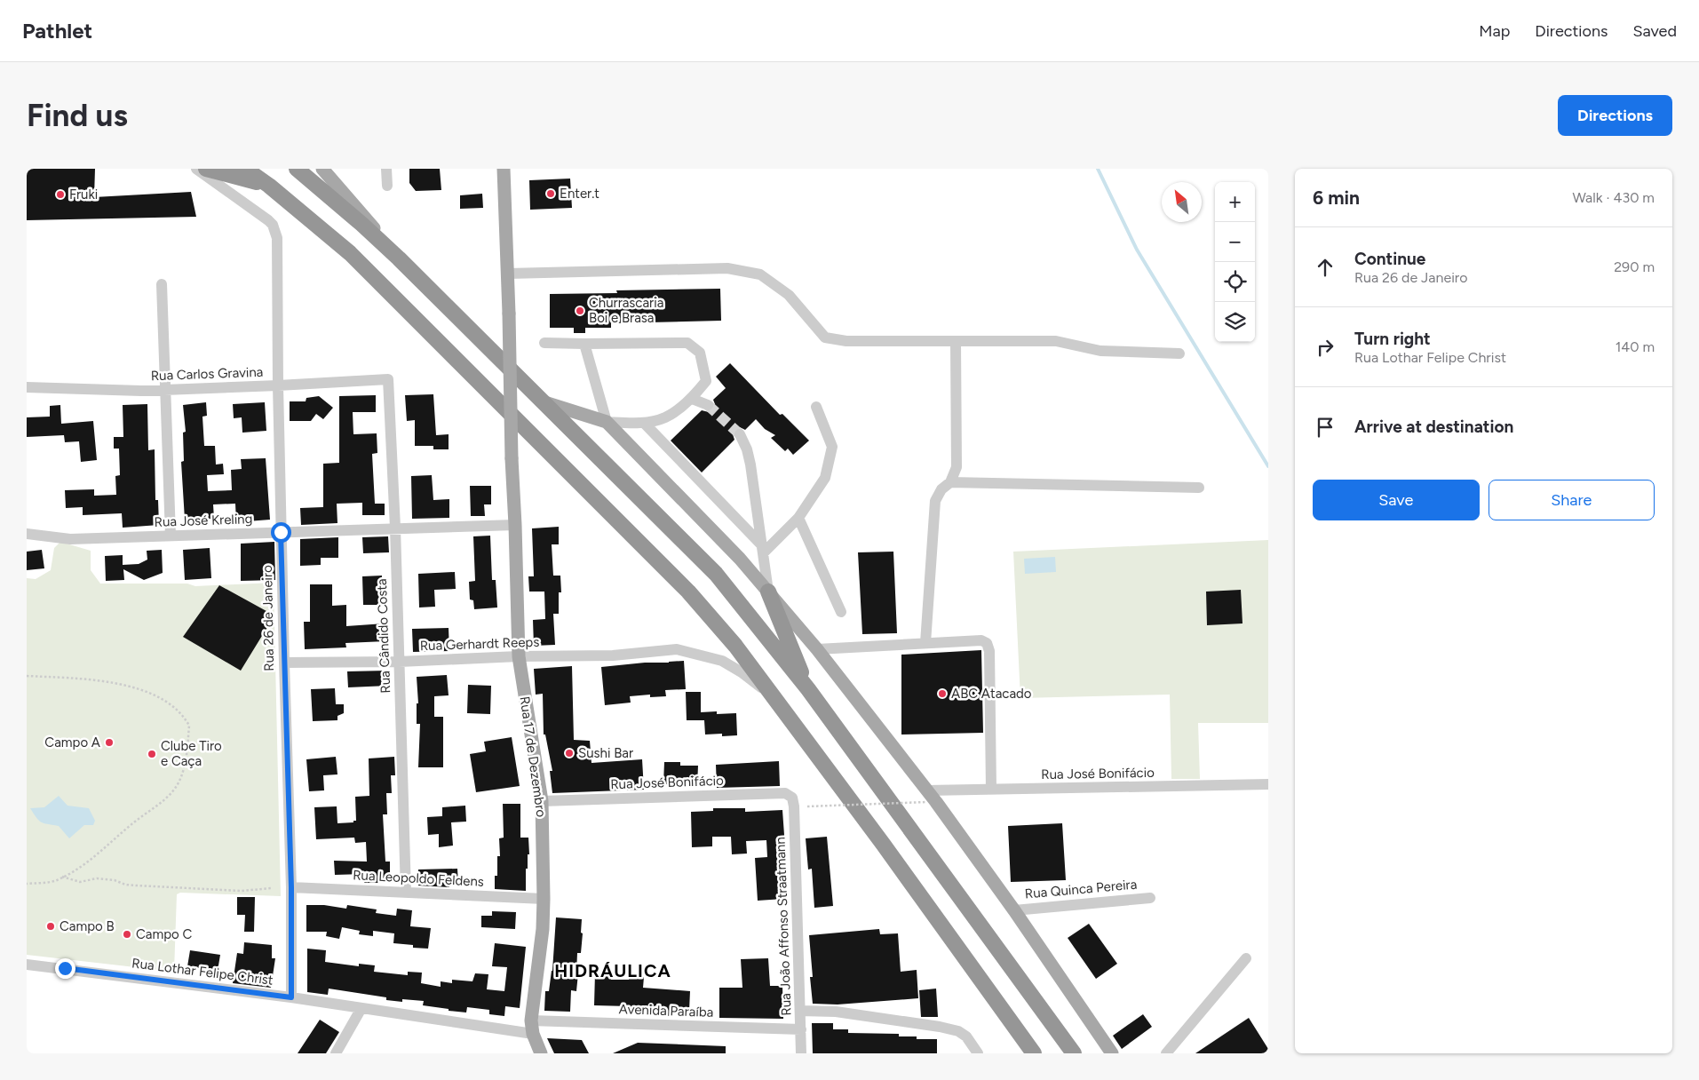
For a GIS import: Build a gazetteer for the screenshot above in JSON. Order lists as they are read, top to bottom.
{
  "streets": {
    "main road": ["Rua 17 de Dezembro"],
    "street": [
      "Rua Carlos Gravina",
      "Rua José Kreling",
      "Rua 26 de Janeiro",
      "Rua Cândido Costa",
      "Rua Gerhardt Reeps",
      "Rua José Bonifácio",
      "Rua Leopoldo Feldens",
      "Rua Quinca Pereira",
      "Rua João Affonso Straatmann",
      "Rua Lothar Felipe Christ",
      "Avenida Paraíba"
    ]
  },
  "crossings": [
    ["Rua Carlos Gravina", "Rua 26 de Janeiro"],
    ["Rua Carlos Gravina", "Rua Cândido Costa"],
    ["Rua José Kreling", "Rua 26 de Janeiro"],
    ["Rua José Kreling", "Rua Cândido Costa"],
    ["Rua José Kreling", "Rua 17 de Dezembro"],
    ["Rua 26 de Janeiro", "Rua Gerhardt Reeps"],
    ["Rua 26 de Janeiro", "Rua Leopoldo Feldens"],
    ["Rua 26 de Janeiro", "Rua Lothar Felipe Christ"],
    ["Rua Cândido Costa", "Rua Gerhardt Reeps"],
    ["Rua Cândido Costa", "Rua Leopoldo Feldens"],
    ["Rua Gerhardt Reeps", "Rua 17 de Dezembro"],
    ["Rua 17 de Dezembro", "Rua José Bonifácio"],
    ["Rua 17 de Dezembro", "Rua Leopoldo Feldens"],
    ["Rua 17 de Dezembro", "Rua Lothar Felipe Christ"],
    ["Rua 17 de Dezembro", "Avenida Paraíba"],
    ["Rua José Bonifácio", "Rua João Affonso Straatmann"],
    ["Rua João Affonso Straatmann", "Avenida Paraíba"]
  ],
  "districts": ["HIDRÁULICA"],
  "places": [
    "Enter.t",
    "Fruki",
    "Churrascaria Boi e Brasa",
    "ABC Atacado",
    "Campo A",
    "Sushi Bar",
    "Clube Tiro e Caça",
    "Campo B",
    "Campo C"
  ],
  "north": "top left",
  "page": {
    "header": "Pathlet",
    "nav": ["Map", "Directions", "Saved"],
    "buttons": [
      "Directions",
      ["Save", "Share"]
    ],
    "title": "Find us",
    "heading": ["6 min", "Walk · 430 m"],
    "map_buttons": ["+", "−"],
    "list": [
      ["Continue", "Rua 26 de Janeiro", "290 m"],
      ["Turn right", "Rua Lothar Felipe Christ", "140 m"],
      "Arrive at destination"
    ]
  }
}
